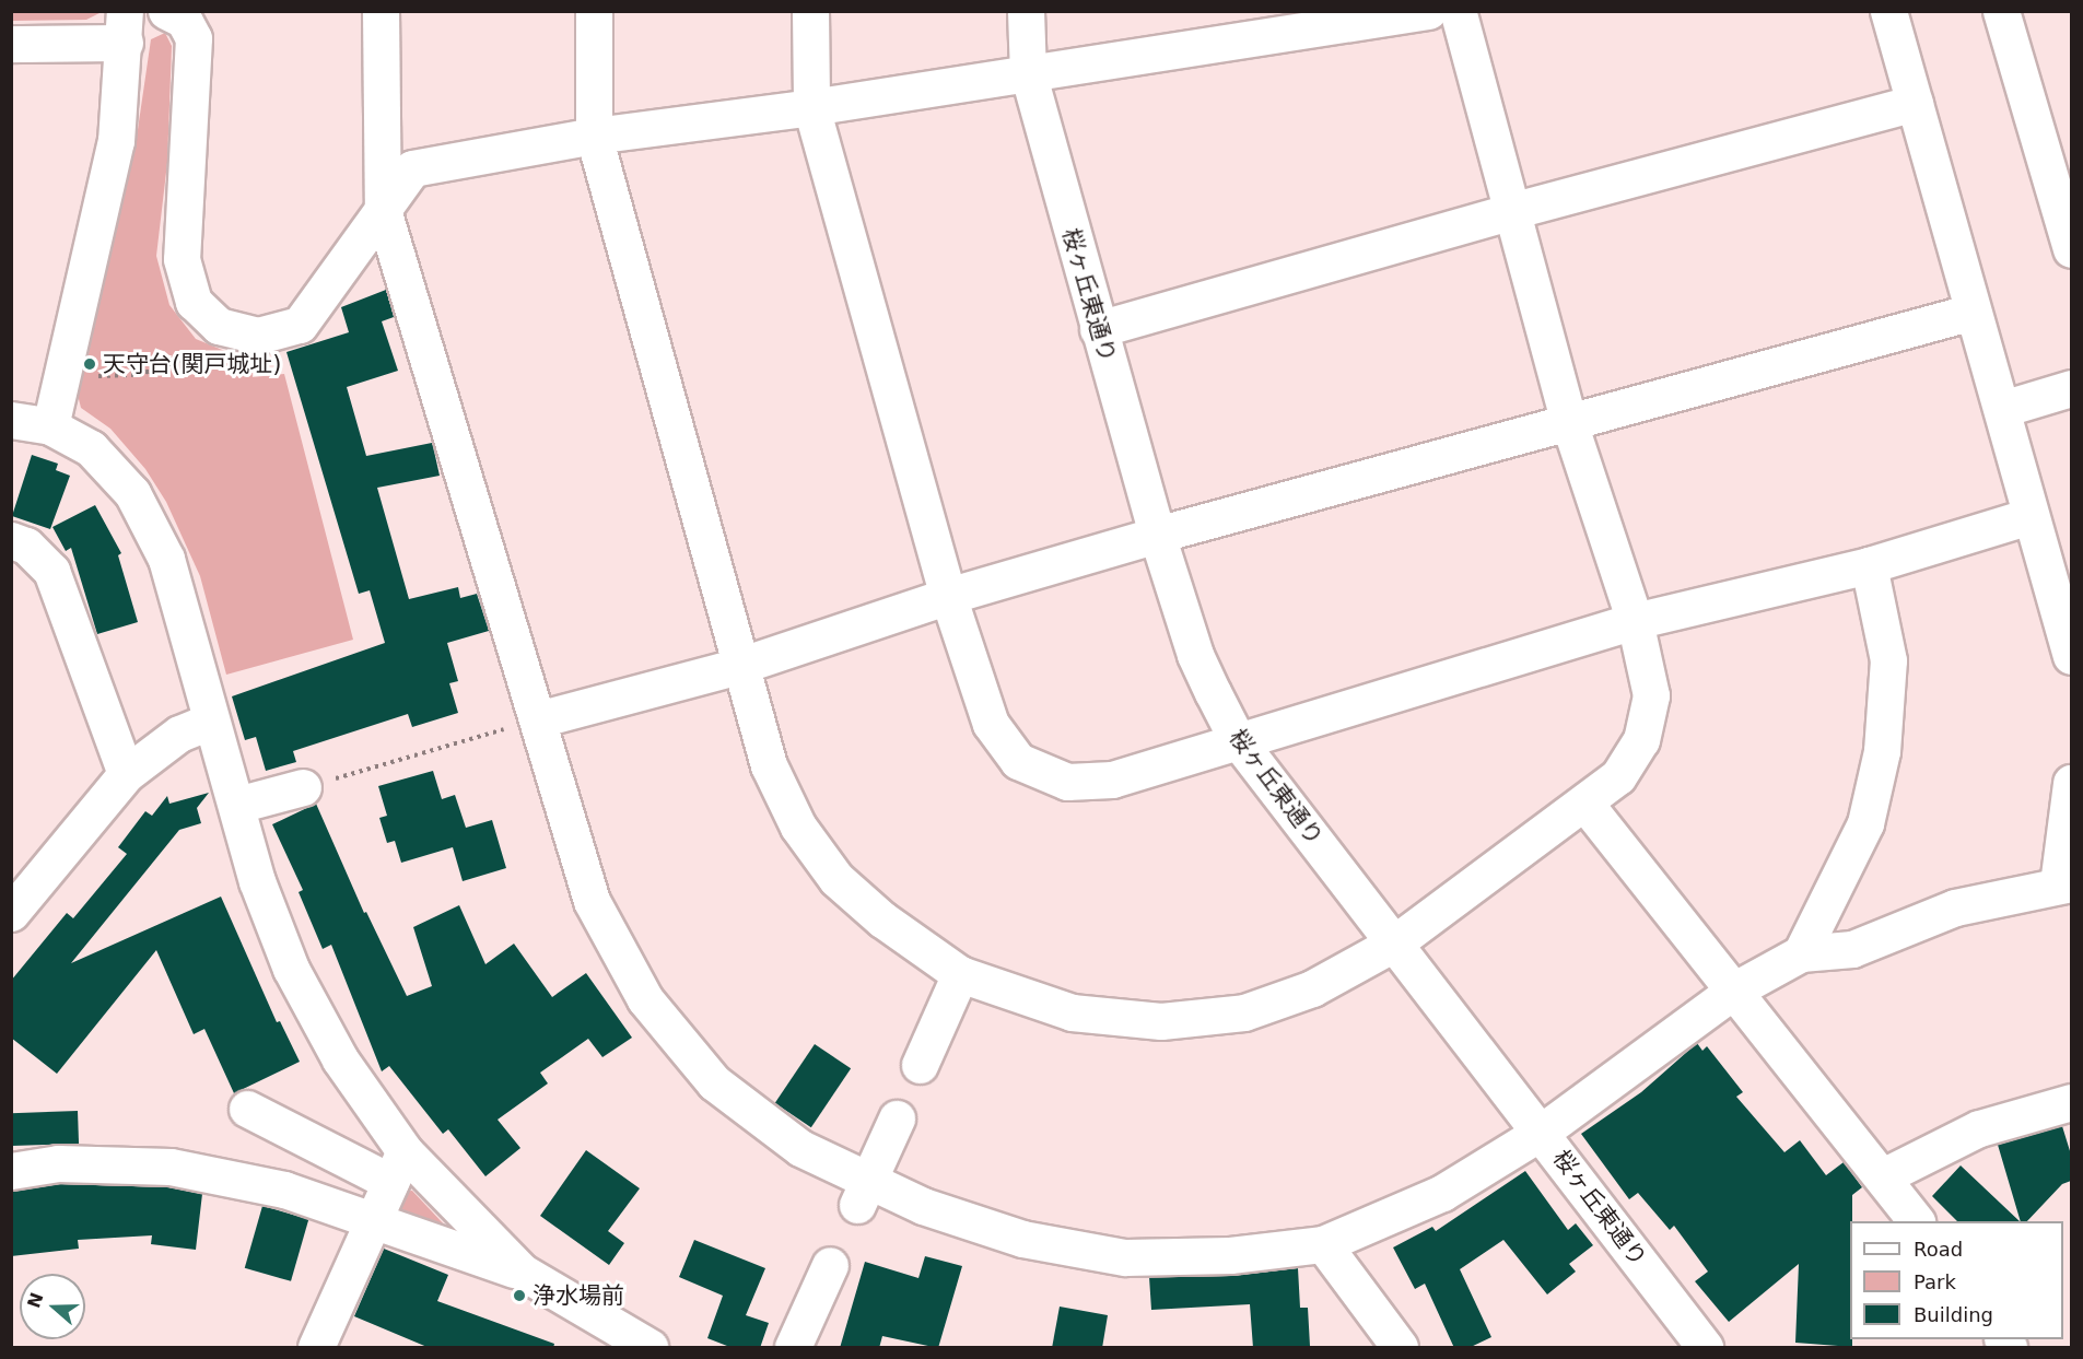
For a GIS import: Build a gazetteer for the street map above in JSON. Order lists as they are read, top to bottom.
{
  "streets": {
    "street": ["桜ヶ丘東通り"]
  },
  "places": ["天守台(関戸城址)", "浄水場前"],
  "legend": ["Road", "Park", "Building"],
  "north": "left"
}
